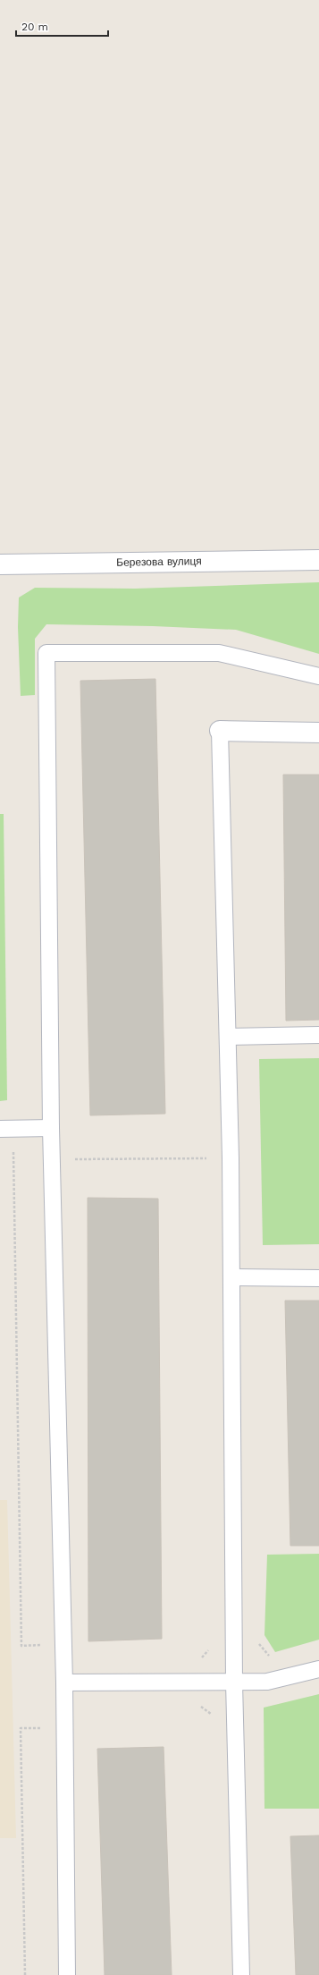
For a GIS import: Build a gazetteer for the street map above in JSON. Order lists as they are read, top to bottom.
{
  "streets": {
    "street": ["Березова вулиця"]
  },
  "scale_bar": "20 m"
}
